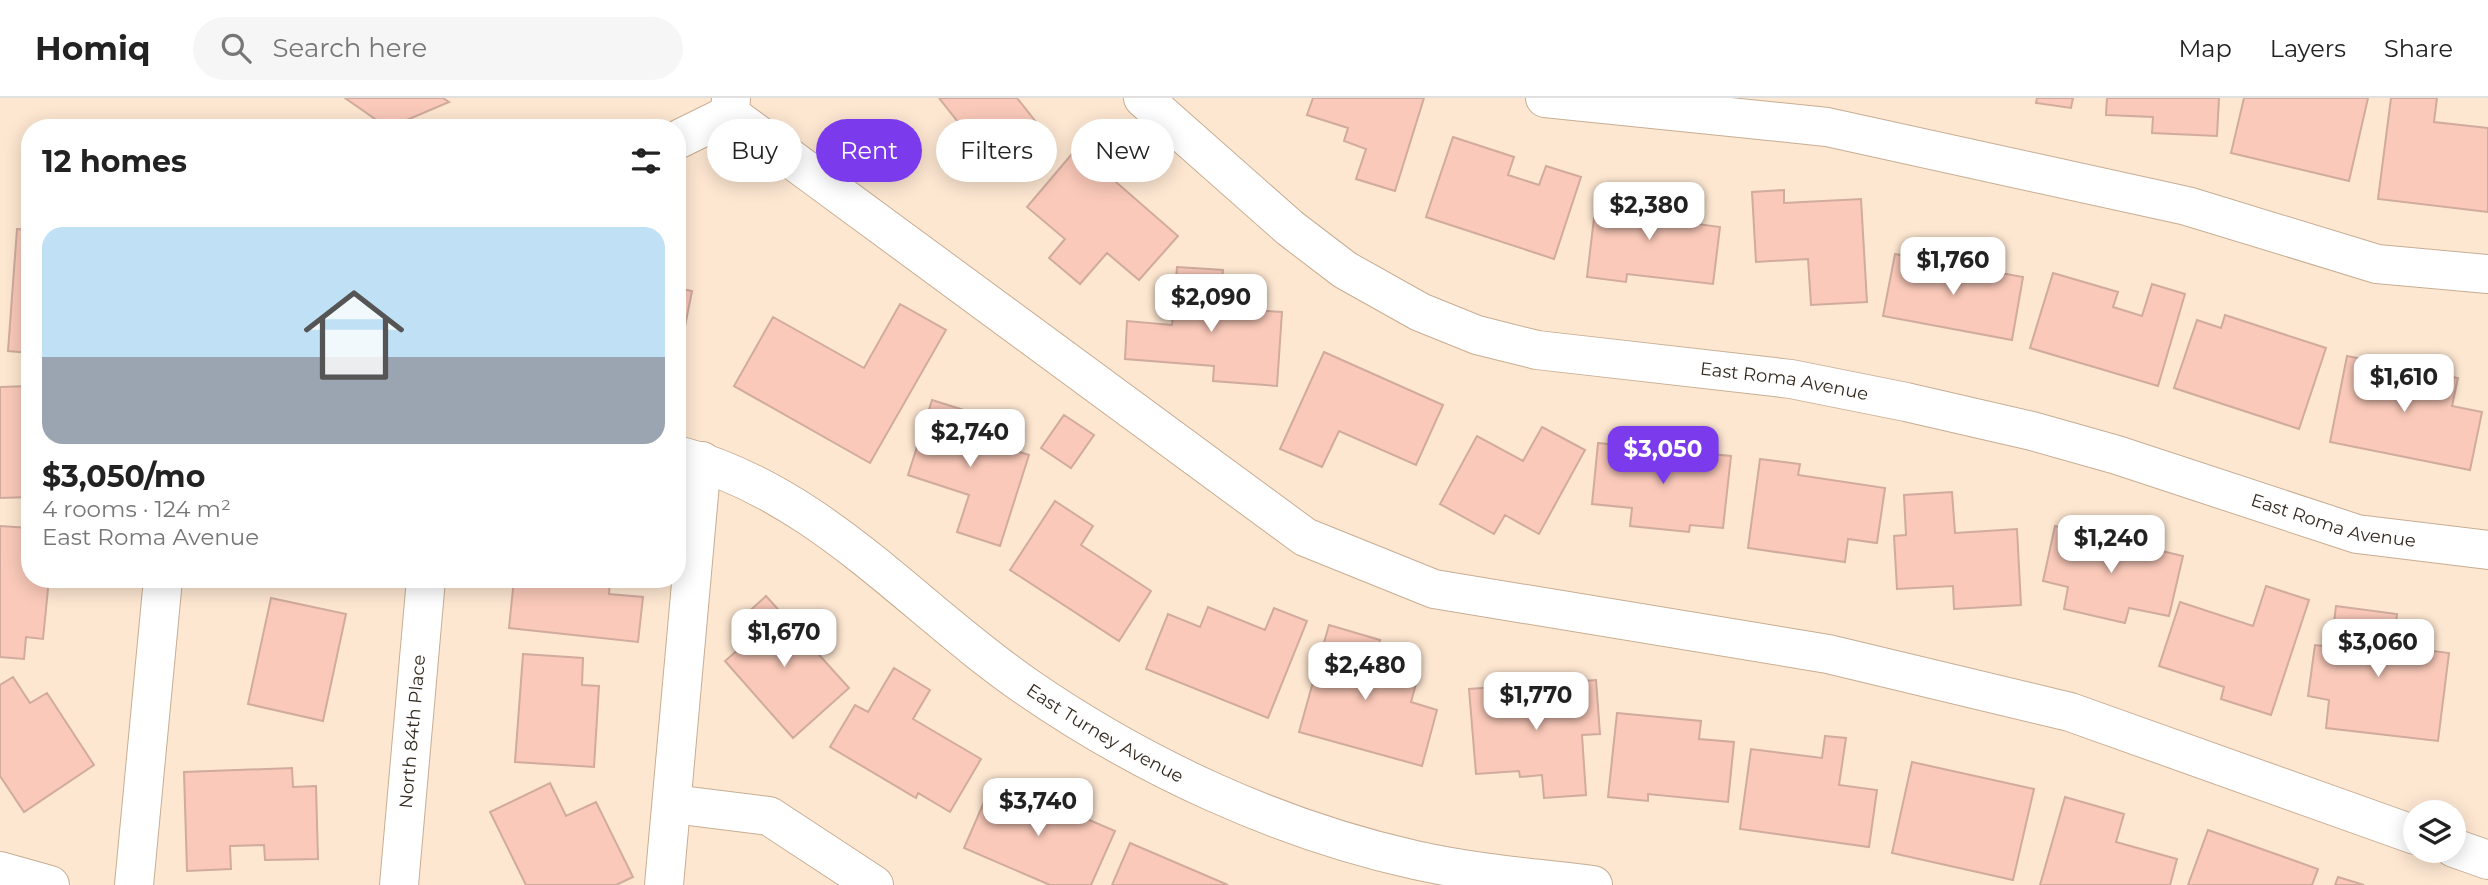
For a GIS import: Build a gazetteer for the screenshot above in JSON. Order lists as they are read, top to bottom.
{
  "streets": {
    "street": ["East Roma Avenue", "North 84th Place", "East Turney Avenue"]
  },
  "page": {
    "header": "Homiq",
    "search": "Search here",
    "nav": ["Map", "Layers", "Share"],
    "chip": [
      "Buy",
      "Rent",
      "Filters",
      "New"
    ],
    "heading": "12 homes",
    "price": [
      "$2,380",
      "$1,760",
      "$2,090",
      "$1,610",
      "$2,740",
      "$3,050",
      "$1,240",
      "$1,670",
      "$3,060",
      "$2,480",
      "$1,770",
      "$3,740"
    ],
    "list": [
      {
        "name": "$3,050/mo",
        "note": "4 rooms · 124 m² · East Roma Avenue"
      }
    ]
  }
}
